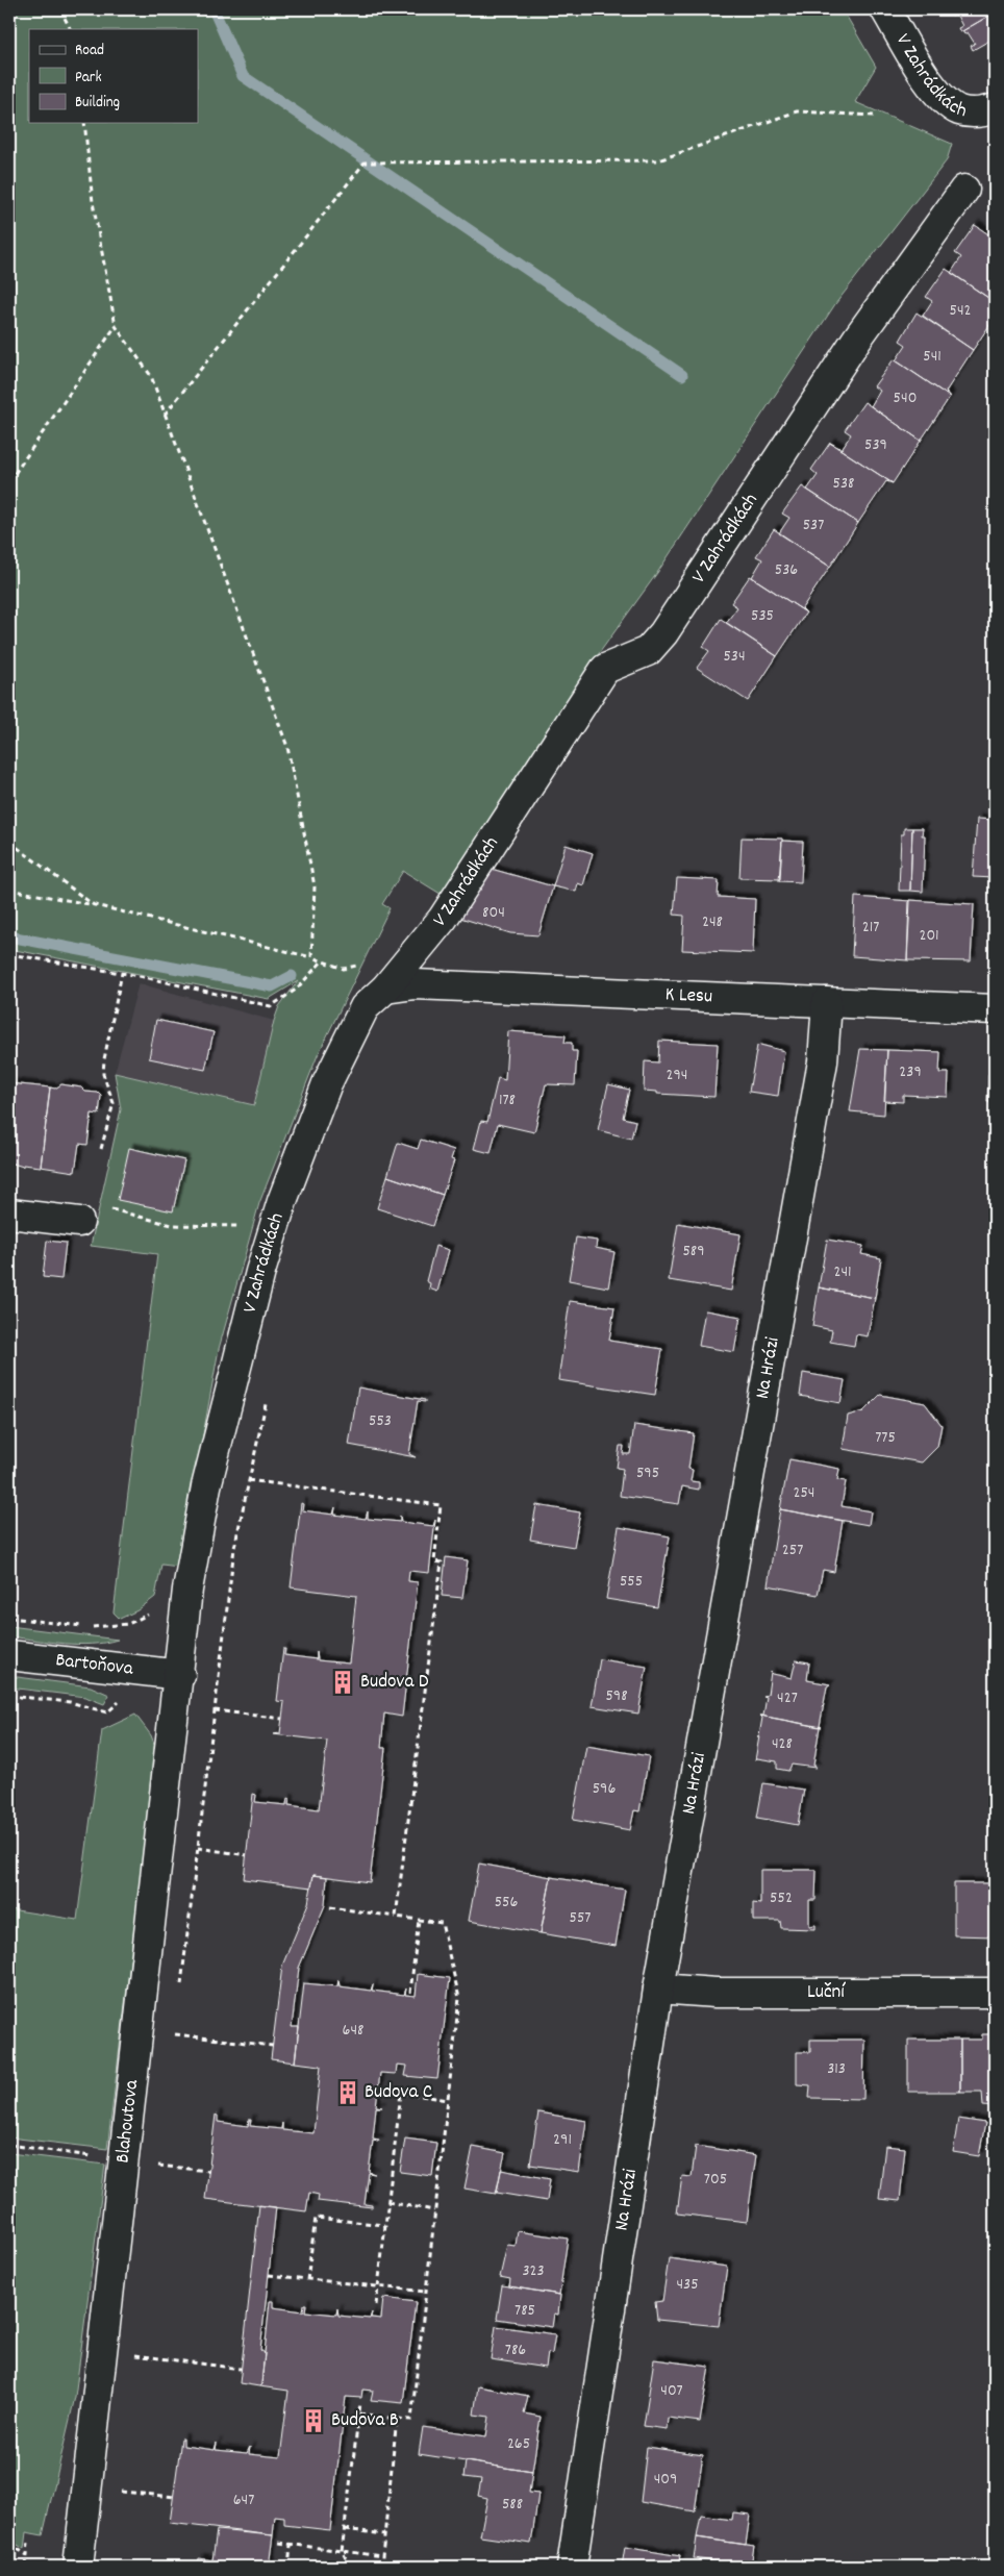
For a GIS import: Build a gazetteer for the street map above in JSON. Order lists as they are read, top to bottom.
{
  "streets": {
    "street": [
      "V Zahrádkách",
      "K Lesu",
      "Na Hrázi",
      "Bartoňova",
      "Luční",
      "Blahoutova"
    ]
  },
  "crossings": [
    ["V Zahrádkách", "K Lesu"],
    ["V Zahrádkách", "Bartoňova"],
    ["V Zahrádkách", "Blahoutova"],
    ["K Lesu", "Na Hrázi"],
    ["Na Hrázi", "Luční"],
    ["Bartoňova", "Blahoutova"]
  ],
  "places": {
    "building": ["Budova D", "Budova C", "Budova B"]
  },
  "house_numbers": [
    "542",
    "541",
    "540",
    "539",
    "538",
    "537",
    "536",
    "535",
    "534",
    "804",
    "248",
    "217",
    "201",
    "239",
    "294",
    "178",
    "589",
    "241",
    "553",
    "775",
    "595",
    "254",
    "257",
    "555",
    "598",
    "427",
    "428",
    "596",
    "552",
    "556",
    "557",
    "648",
    "313",
    "291",
    "705",
    "323",
    "435",
    "785",
    "786",
    "407",
    "265",
    "409",
    "647",
    "588"
  ],
  "legend": ["Road", "Park", "Building"]
}
